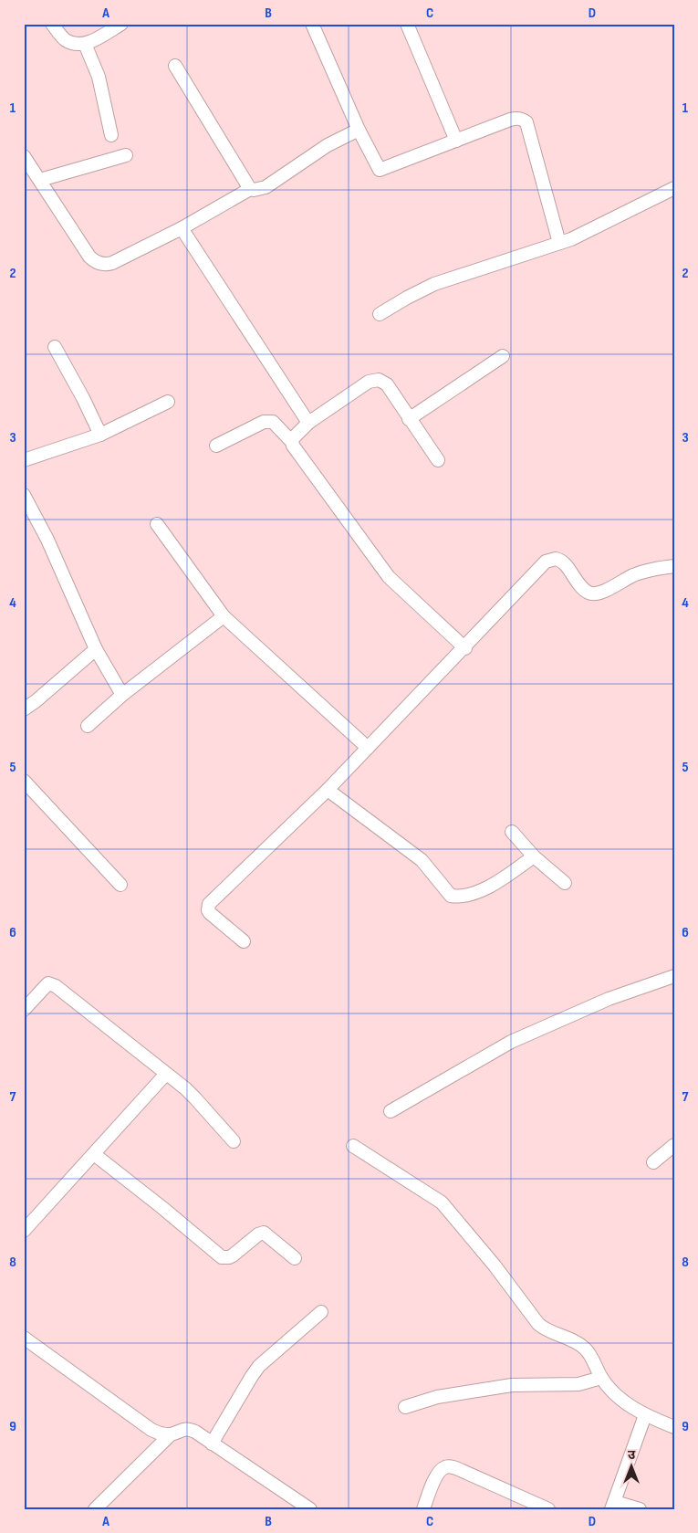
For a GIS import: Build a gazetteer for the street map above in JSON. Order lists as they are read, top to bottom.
{
  "north": "top",
  "grid": {
    "columns": [
      "A",
      "B",
      "C",
      "D"
    ],
    "rows": [
      "1",
      "2",
      "3",
      "4",
      "5",
      "6",
      "7",
      "8",
      "9"
    ]
  }
}
